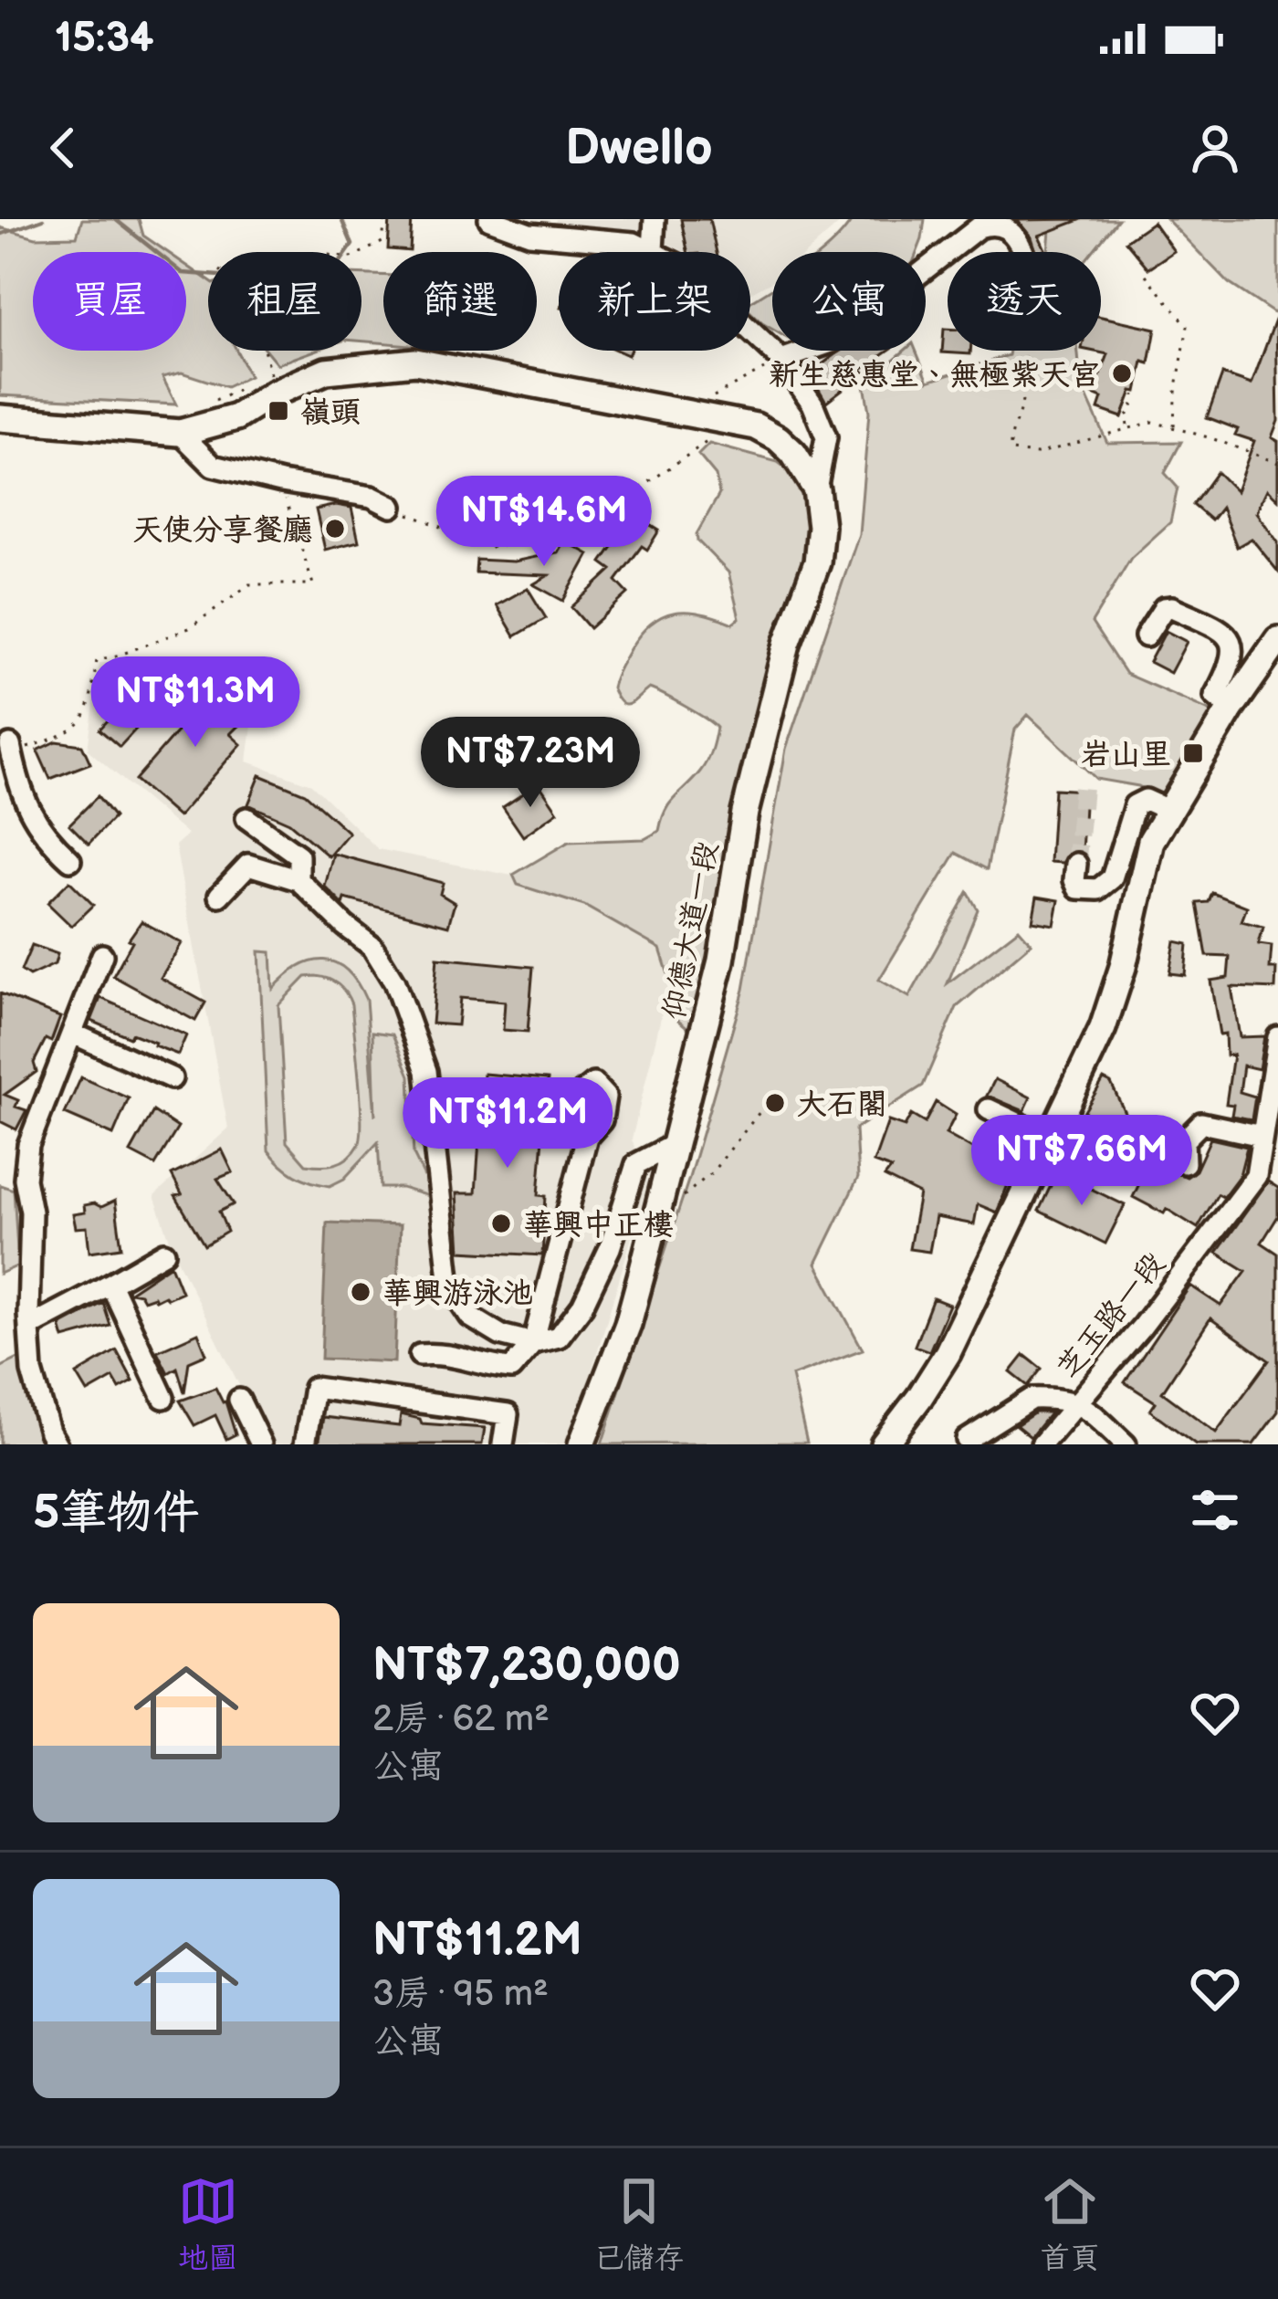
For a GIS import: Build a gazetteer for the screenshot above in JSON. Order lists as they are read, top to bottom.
{
  "streets": {
    "main road": ["仰德大道一段"],
    "street": ["芝玉路一段"]
  },
  "places": {
    "other": [
      "新生慈惠堂、無極紫天宮",
      "天使分享餐廳",
      "大石閣",
      "華興中正樓",
      "華興游泳池"
    ],
    "transit": ["嶺頭", "岩山里"]
  },
  "page": {
    "status": "15:34",
    "header": "Dwello",
    "chip": [
      "買屋",
      "租屋",
      "篩選",
      "新上架",
      "公寓",
      "透天"
    ],
    "price": [
      "NT$14.6M",
      "NT$11.3M",
      "NT$7.23M",
      "NT$11.2M",
      "NT$7.66M"
    ],
    "heading": "5筆物件",
    "list": [
      {
        "name": "NT$7,230,000",
        "note": "2房 · 62 m² · 公寓"
      },
      {
        "name": "NT$11.2M",
        "note": "3房 · 95 m² · 公寓"
      }
    ],
    "tabs": ["地圖", "已儲存", "首頁"]
  }
}
